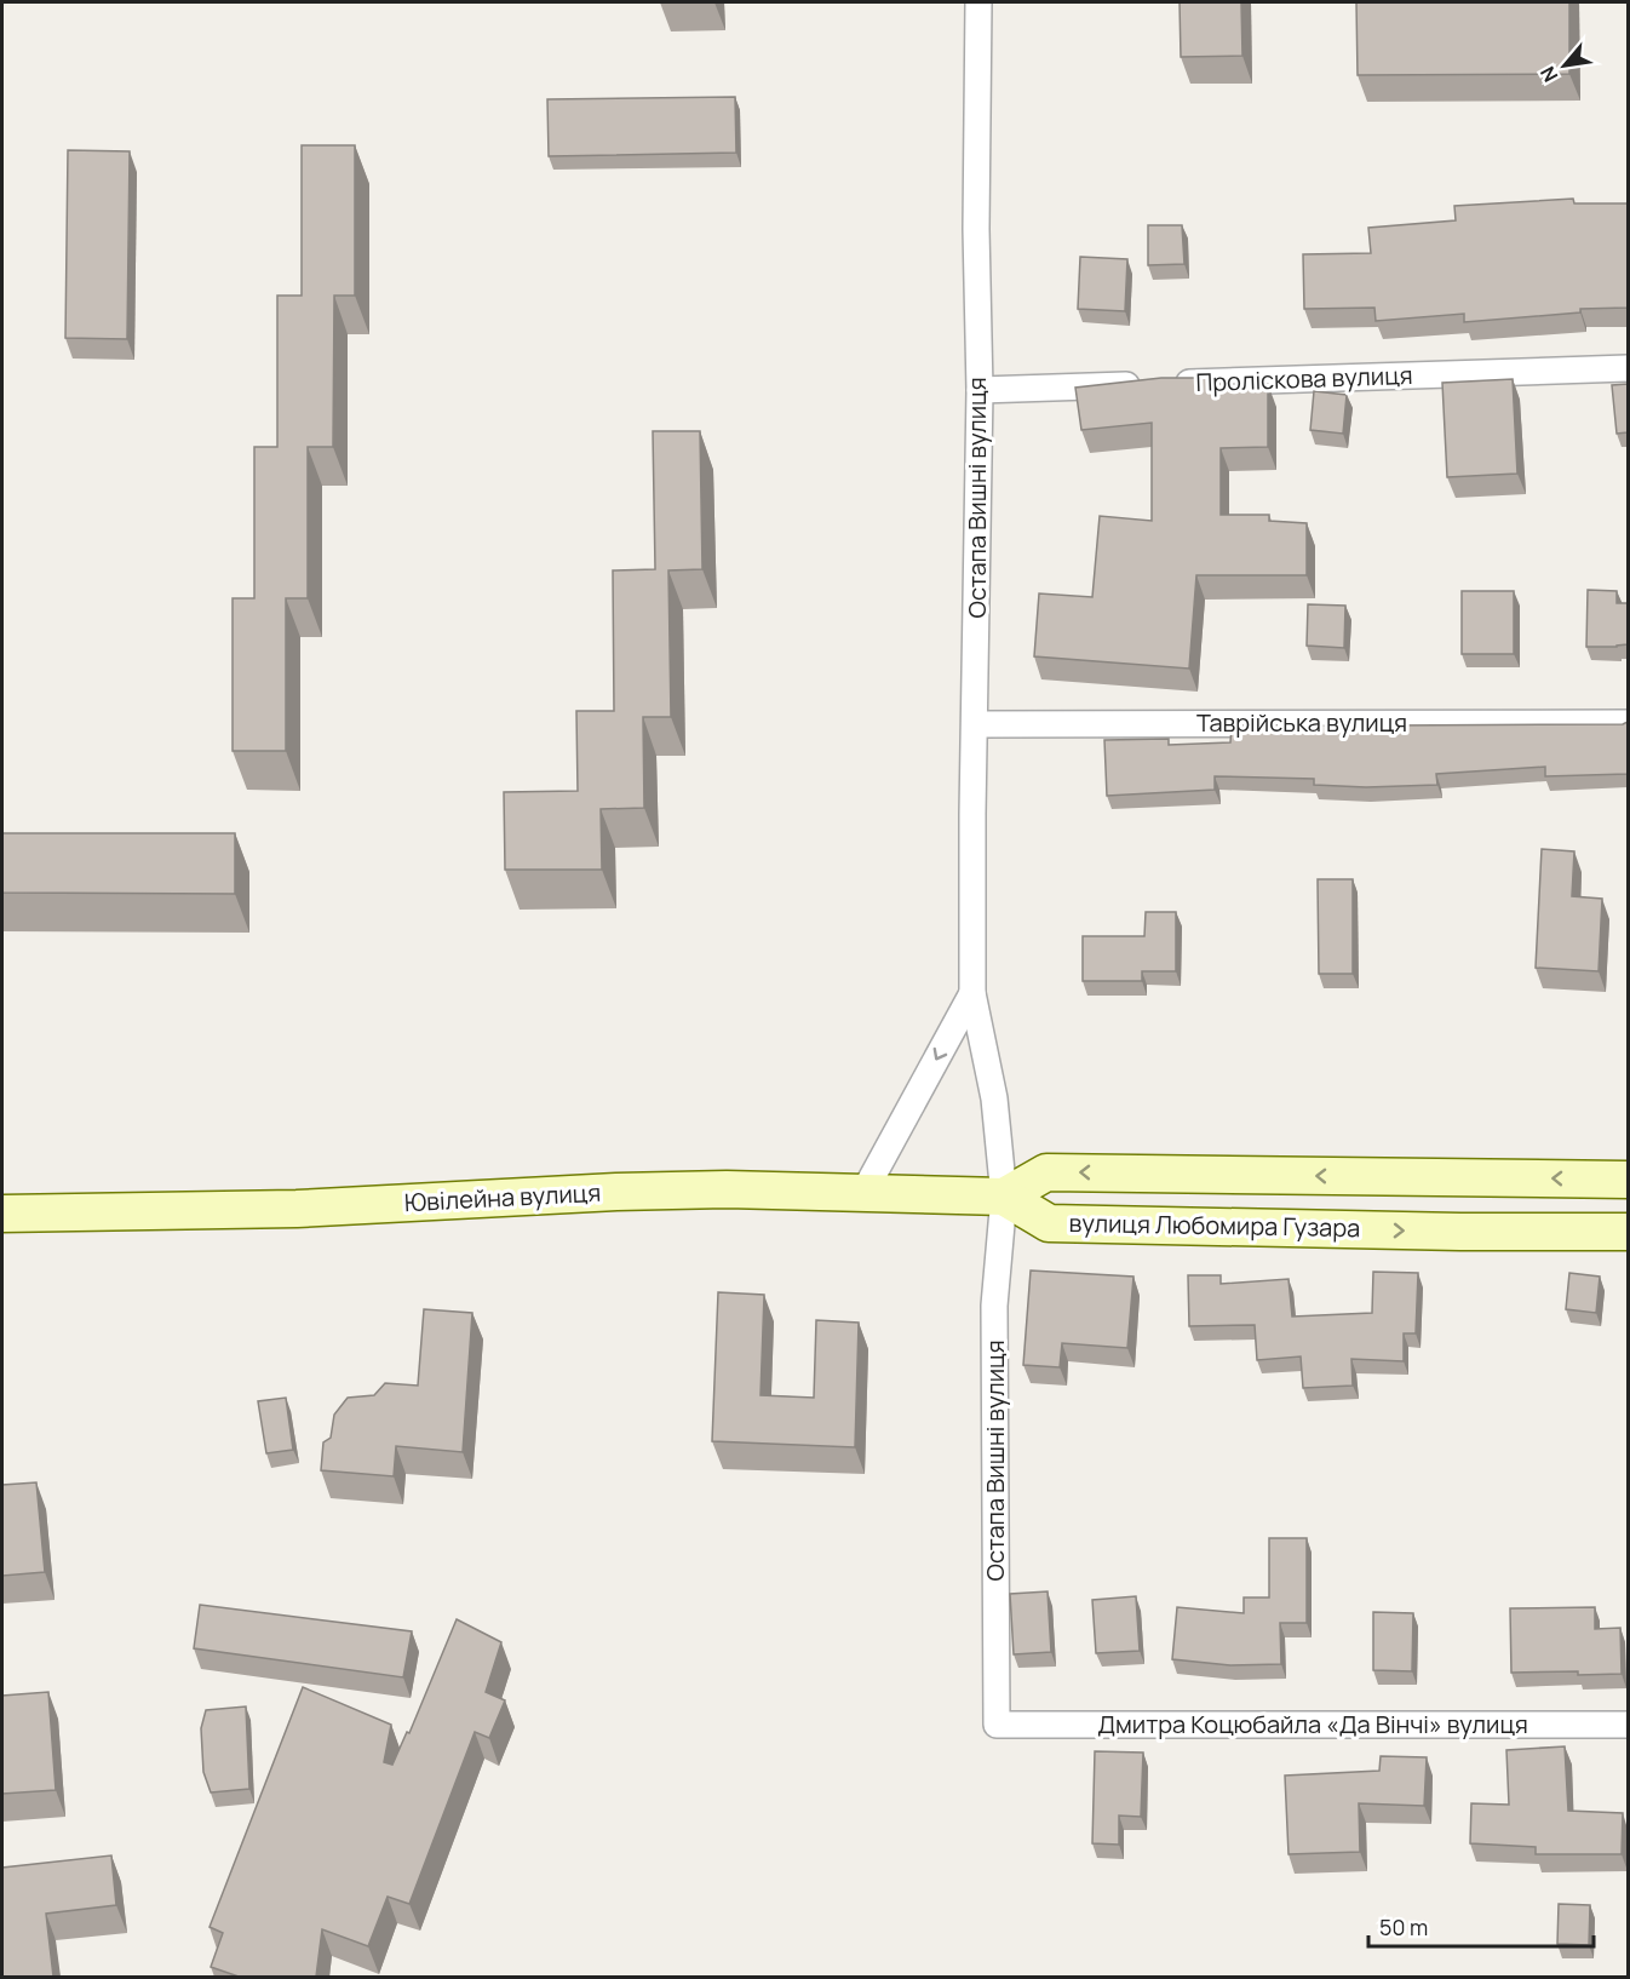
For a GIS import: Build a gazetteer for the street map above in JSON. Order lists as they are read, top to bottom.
{
  "streets": {
    "street": [
      "Проліскова вулиця",
      "Остапа Вишні вулиця",
      "Таврійська вулиця",
      "Ювілейна вулиця",
      "вулиця Любомира Гузара",
      "Дмитра Коцюбайла «Да Вінчі» вулиця"
    ]
  },
  "crossings": [
    ["Проліскова вулиця", "Остапа Вишні вулиця"],
    ["Остапа Вишні вулиця", "Таврійська вулиця"],
    ["Остапа Вишні вулиця", "Ювілейна вулиця"],
    ["Остапа Вишні вулиця", "вулиця Любомира Гузара"],
    ["Остапа Вишні вулиця", "Дмитра Коцюбайла «Да Вінчі» вулиця"],
    ["Ювілейна вулиця", "вулиця Любомира Гузара"]
  ],
  "scale_bar": "50 m",
  "north": "bottom left"
}
